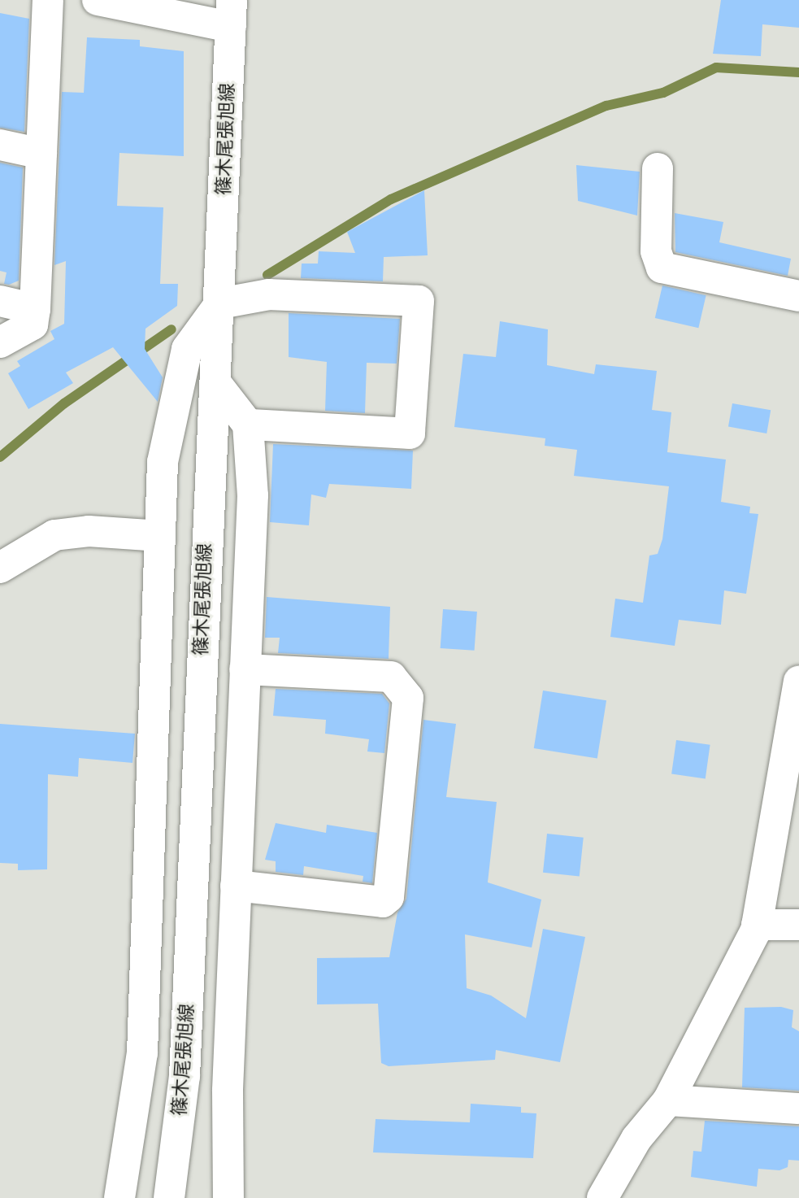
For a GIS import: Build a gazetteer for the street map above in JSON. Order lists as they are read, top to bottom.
{
  "streets": {
    "street": ["篠木尾張旭線"]
  }
}
